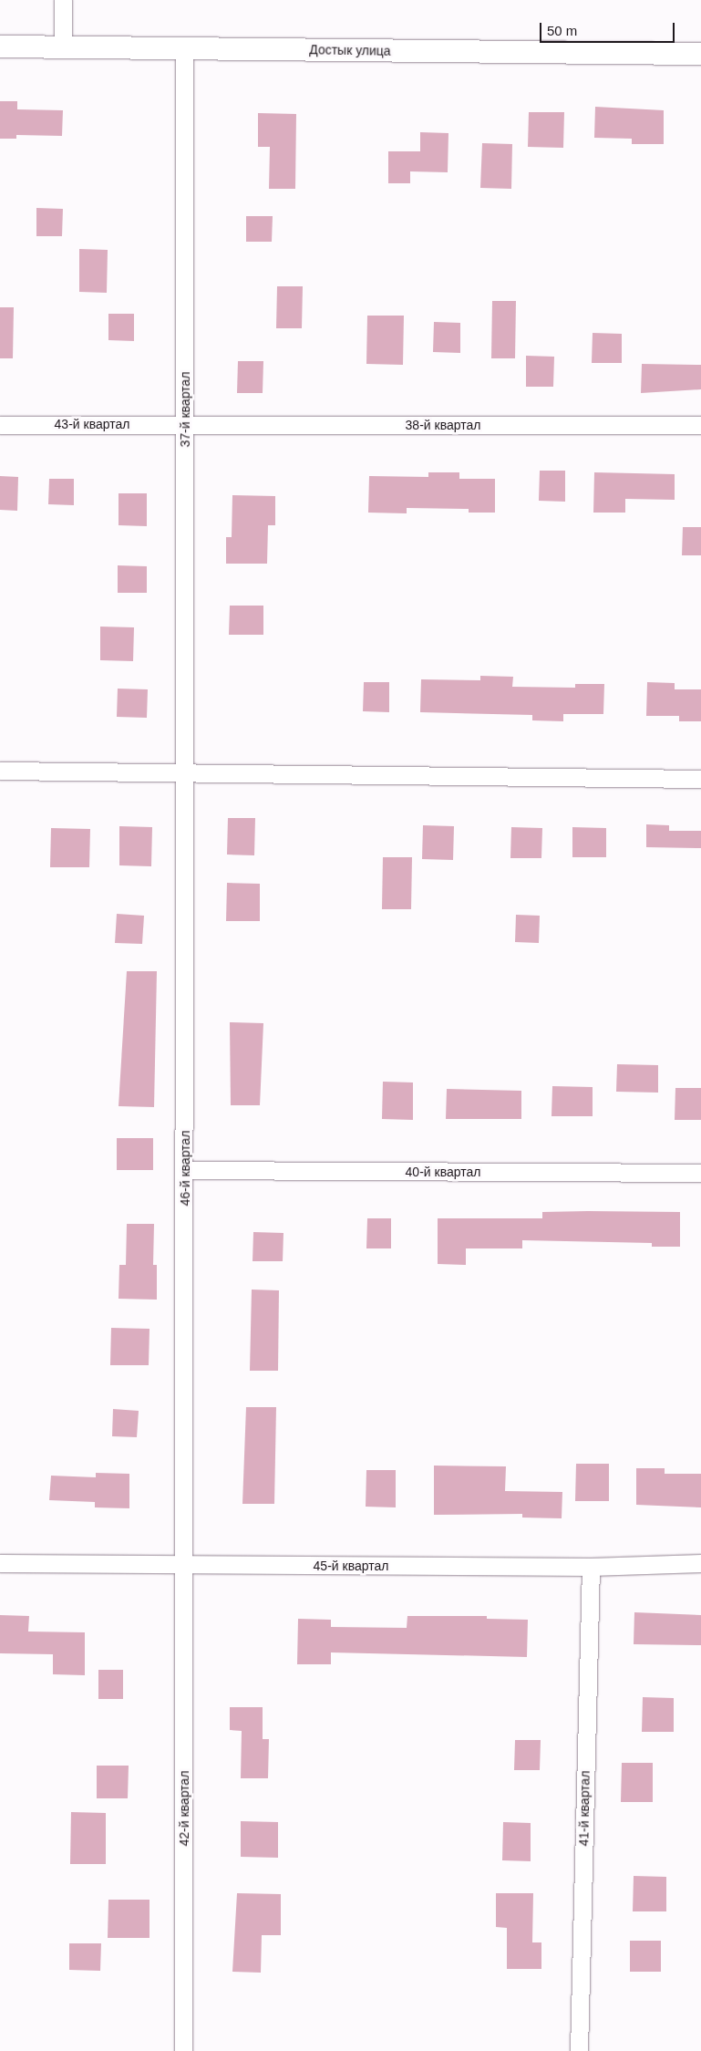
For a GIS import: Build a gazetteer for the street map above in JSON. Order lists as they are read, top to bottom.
{
  "streets": {
    "street": [
      "Достык улица",
      "37-й квартал",
      "43-й квартал",
      "38-й квартал",
      "46-й квартал",
      "40-й квартал",
      "45-й квартал",
      "42-й квартал",
      "41-й квартал"
    ]
  },
  "crossings": [
    ["Достык улица", "37-й квартал"],
    ["37-й квартал", "43-й квартал"],
    ["37-й квартал", "38-й квартал"],
    ["37-й квартал", "46-й квартал"],
    ["43-й квартал", "38-й квартал"],
    ["46-й квартал", "40-й квартал"],
    ["46-й квартал", "45-й квартал"],
    ["46-й квартал", "42-й квартал"],
    ["45-й квартал", "42-й квартал"],
    ["45-й квартал", "41-й квартал"]
  ],
  "scale_bar": "50 m"
}
